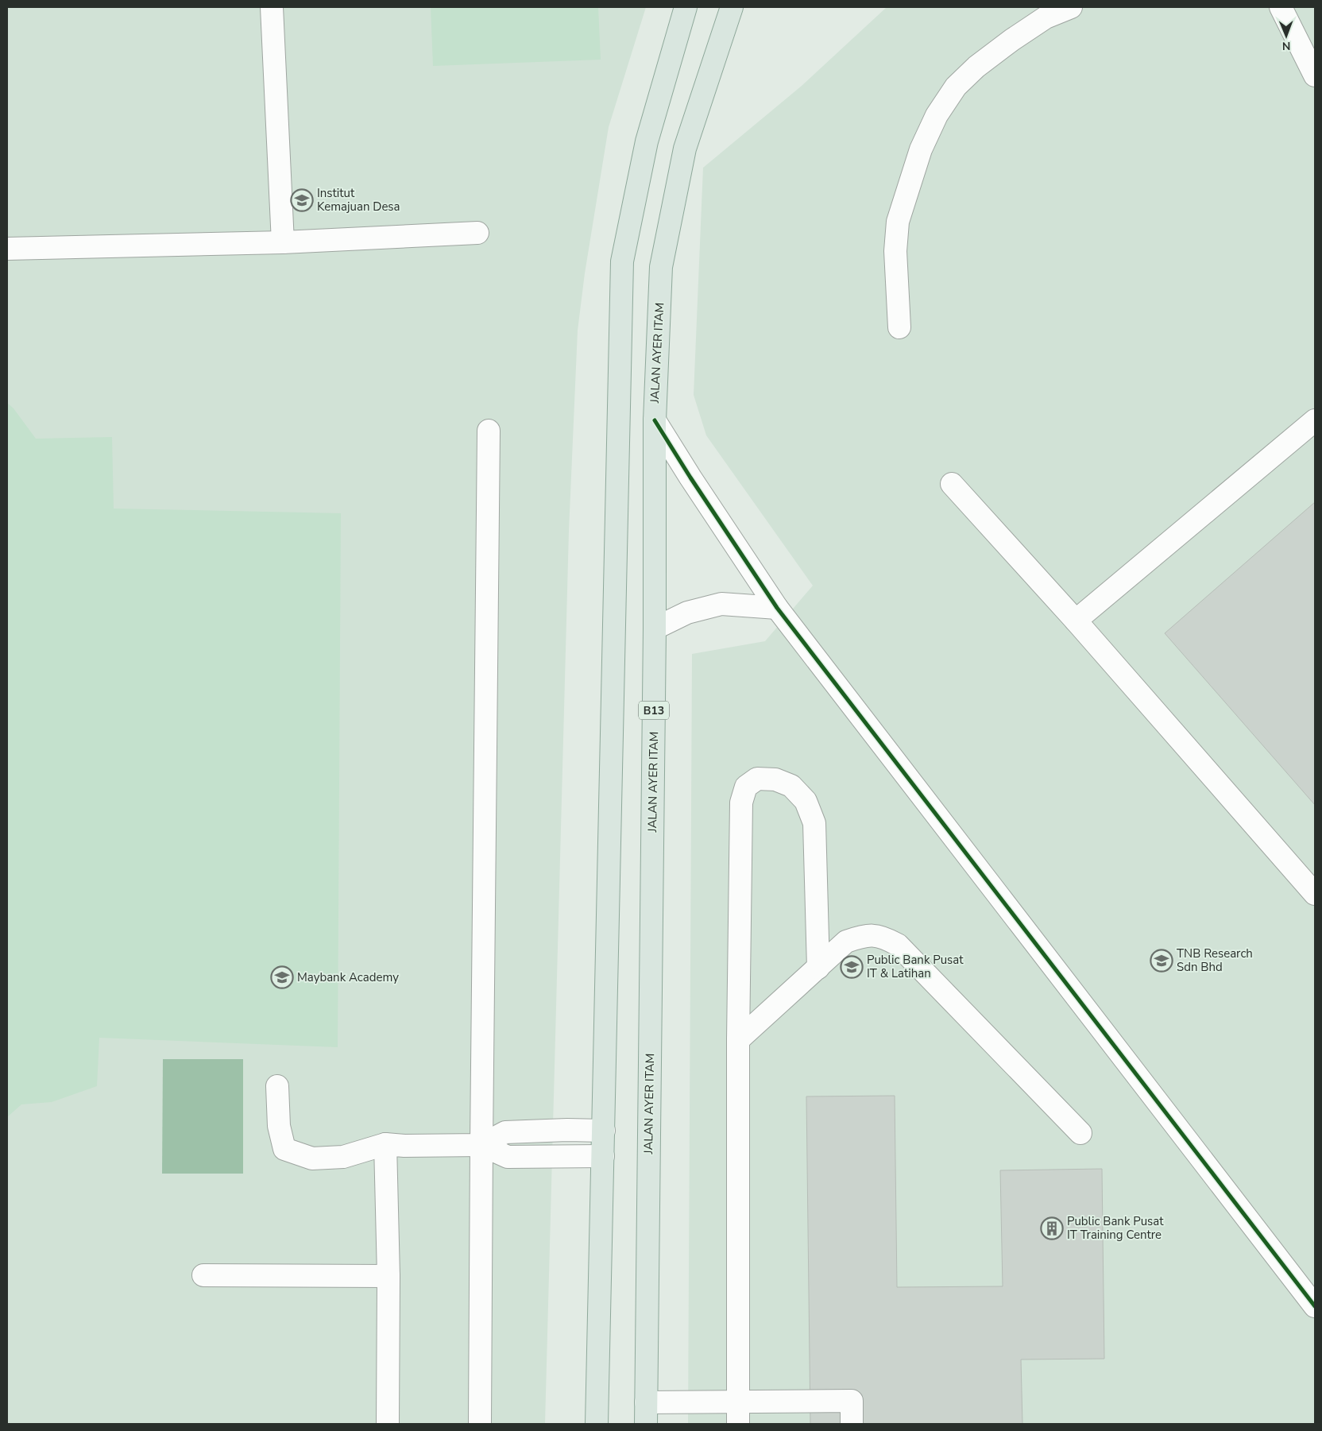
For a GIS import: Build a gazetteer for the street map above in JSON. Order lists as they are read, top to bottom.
{
  "streets": {
    "main road": ["JALAN AYER ITAM", "B13"]
  },
  "places": {
    "school or university": [
      "Institut Kemajuan Desa",
      "TNB Research Sdn Bhd",
      "Public Bank Pusat IT & Latihan",
      "Maybank Academy"
    ],
    "building": ["Public Bank Pusat IT Training Centre"]
  },
  "north": "bottom"
}
